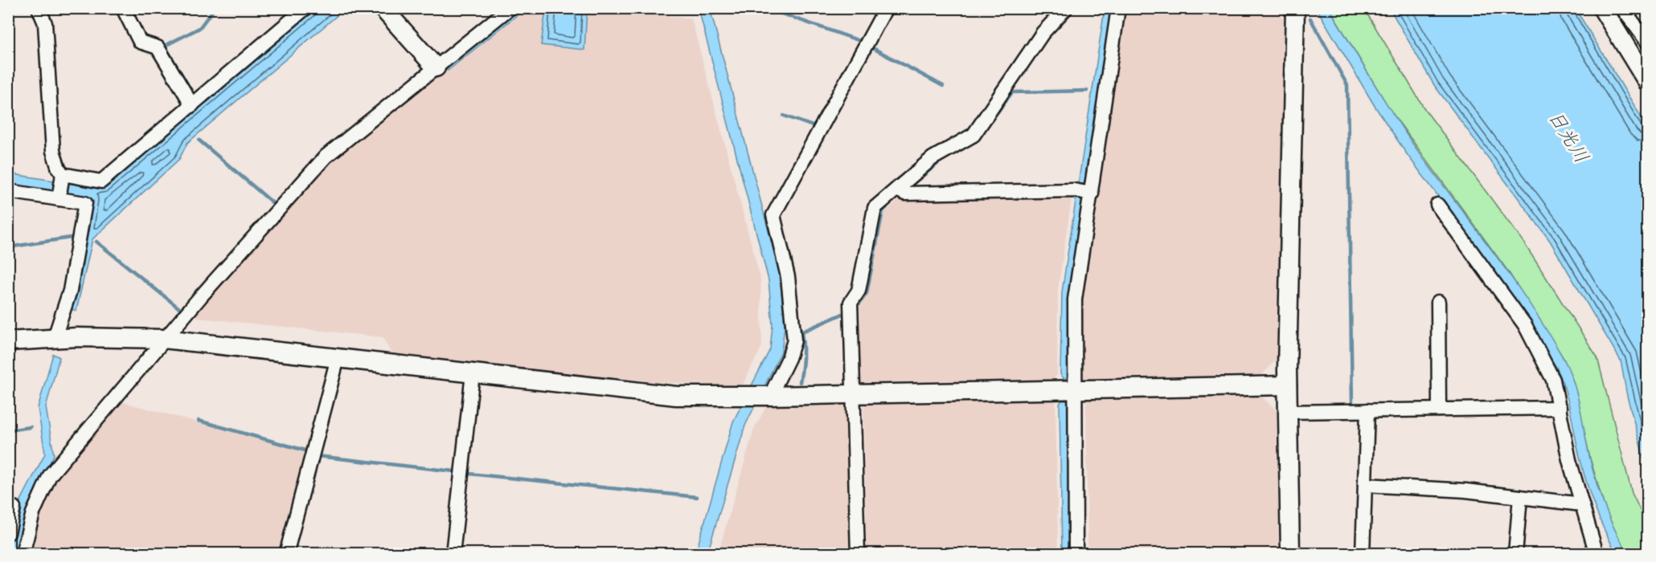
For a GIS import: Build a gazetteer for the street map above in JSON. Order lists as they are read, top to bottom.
{
  "water": ["日光川"]
}
